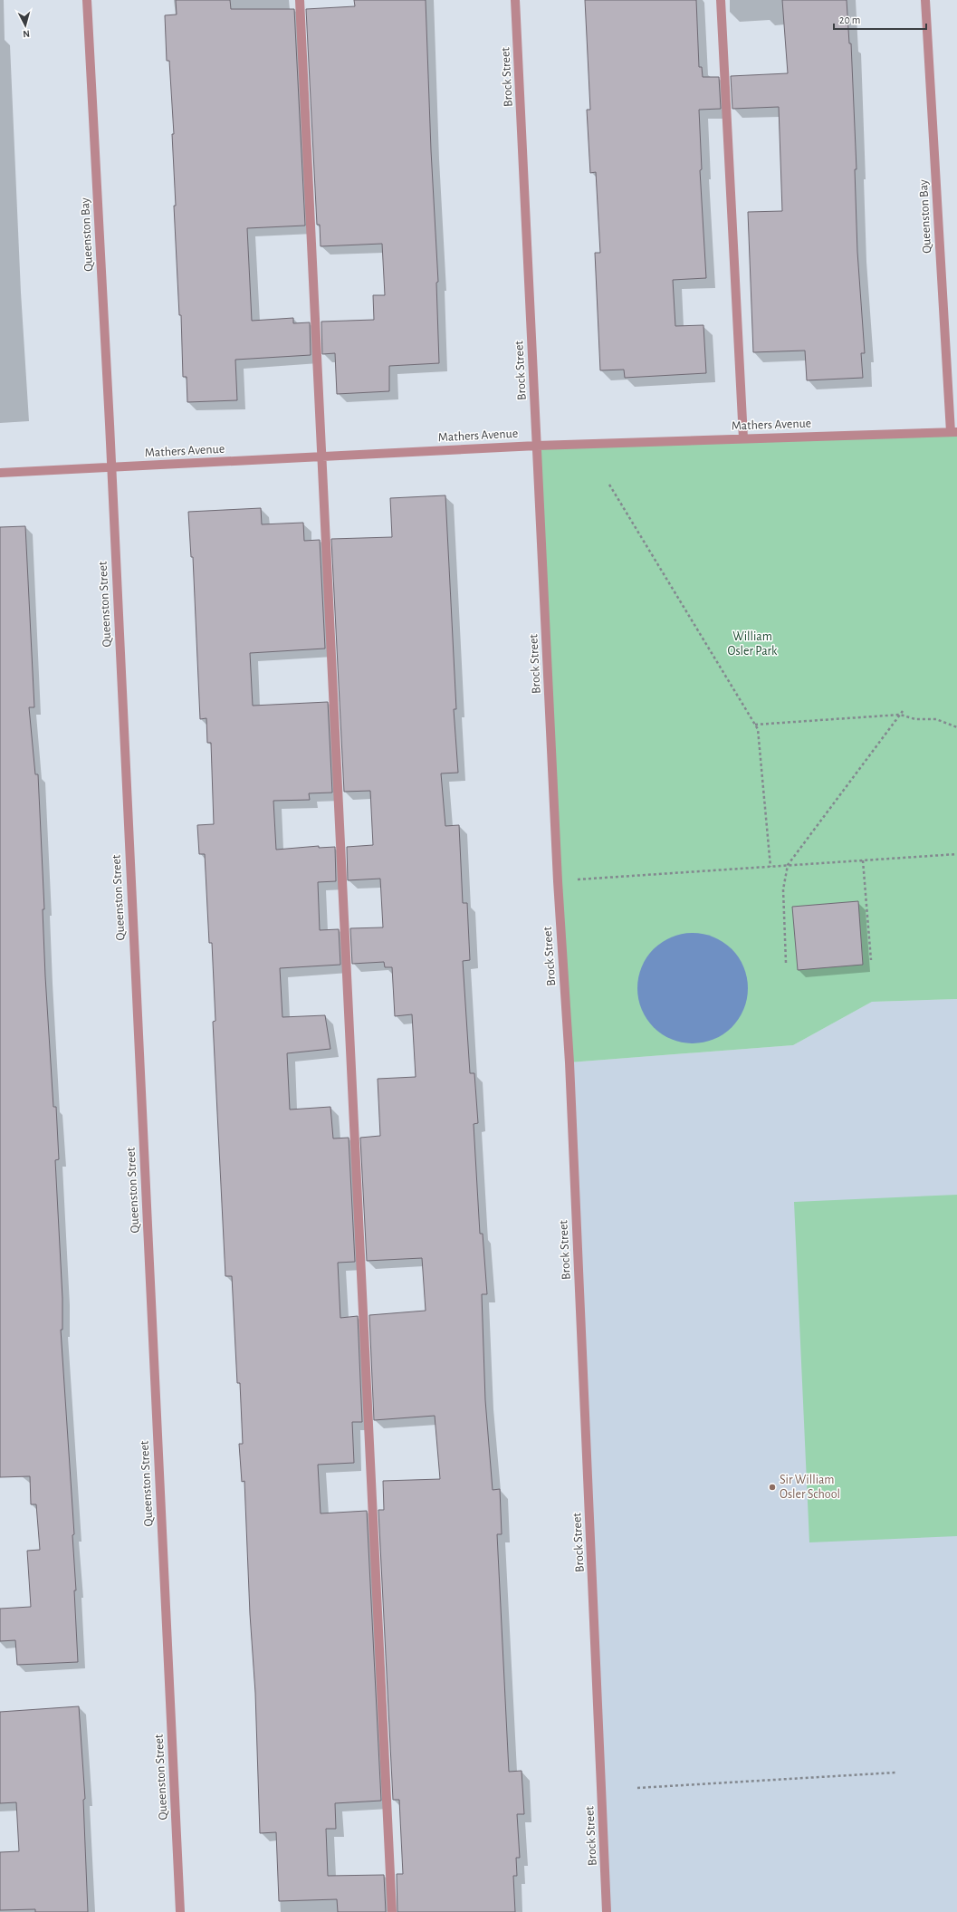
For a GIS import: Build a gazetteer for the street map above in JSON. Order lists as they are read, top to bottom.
{
  "streets": {
    "street": [
      "Brock Street",
      "Queenston Bay",
      "Mathers Avenue",
      "Queenston Street"
    ]
  },
  "crossings": [
    ["Brock Street", "Mathers Avenue"],
    ["Queenston Bay", "Mathers Avenue"],
    ["Queenston Bay", "Queenston Street"],
    ["Mathers Avenue", "Queenston Street"]
  ],
  "parks": ["William Osler Park"],
  "places": ["Sir William Osler School"],
  "scale_bar": "20 m",
  "north": "bottom"
}
